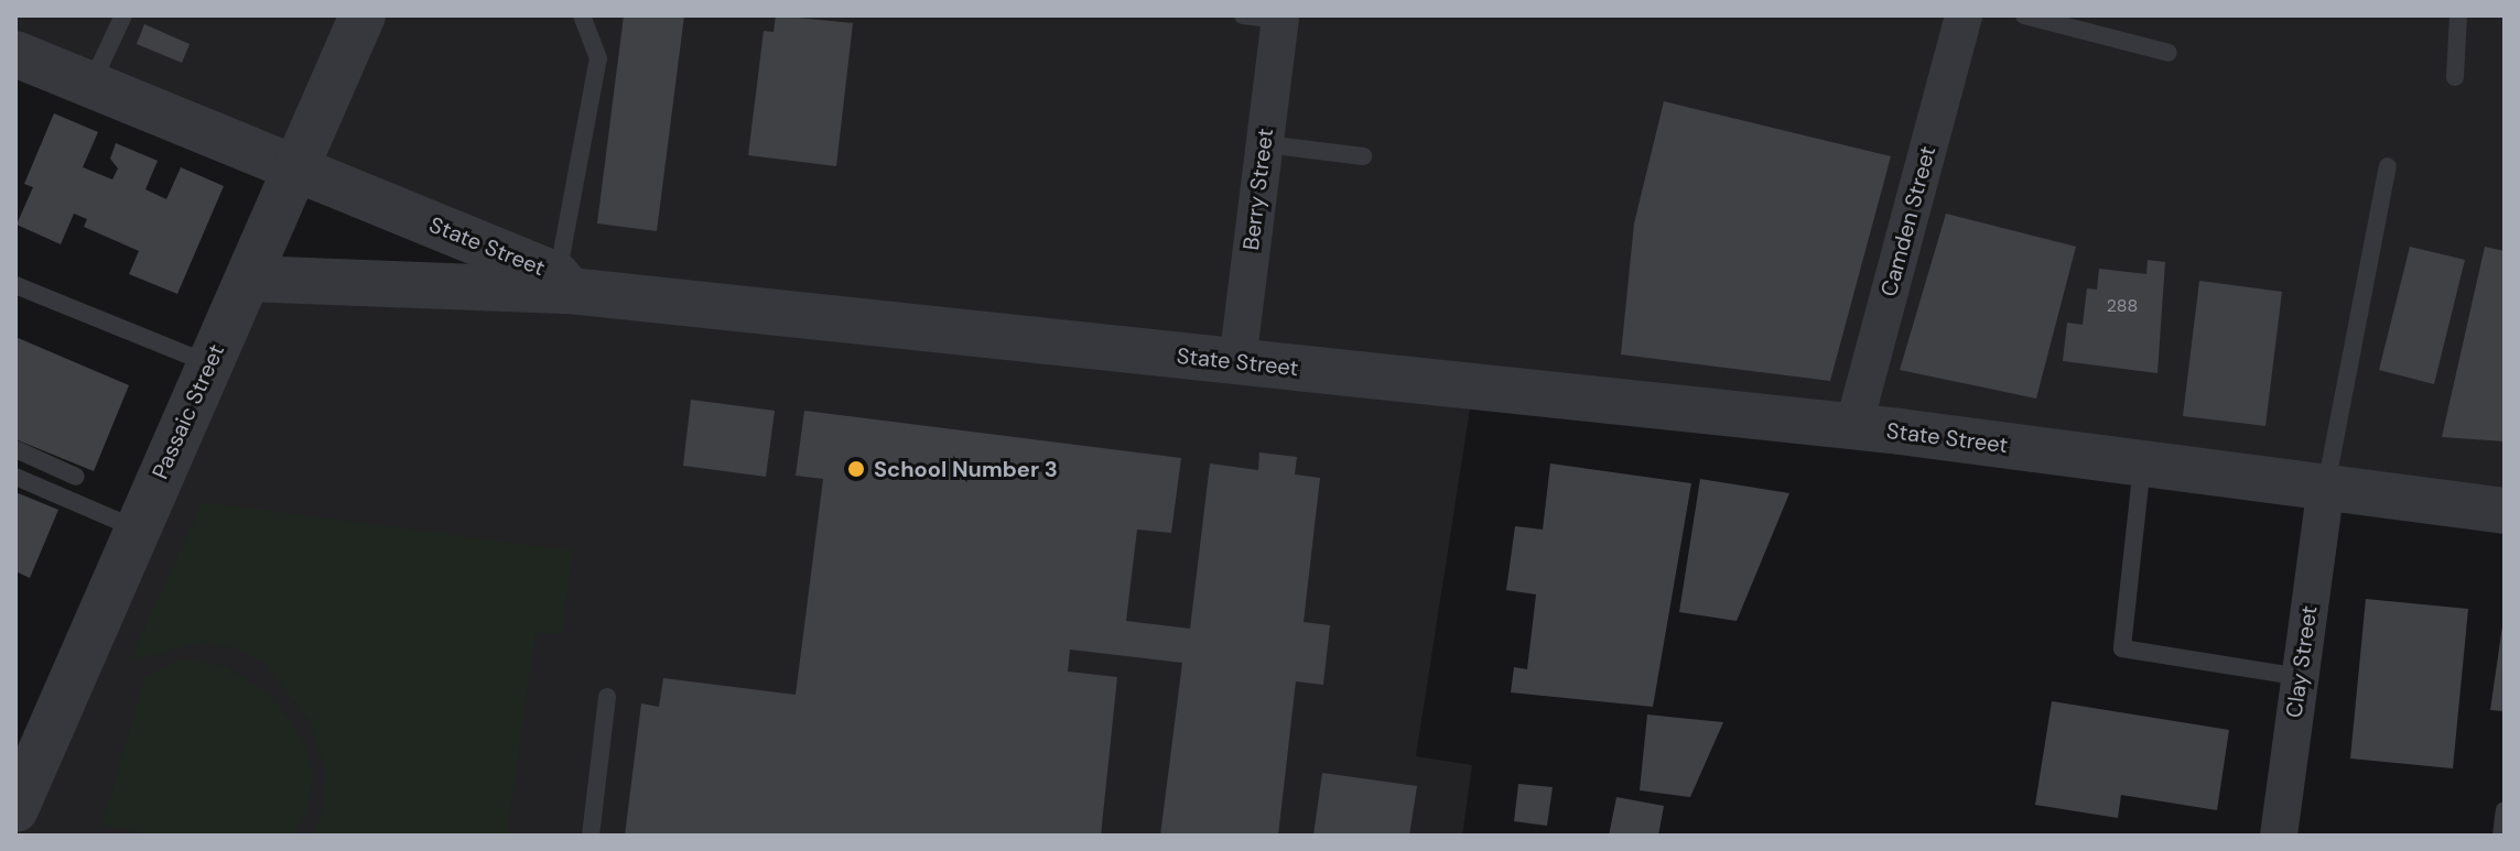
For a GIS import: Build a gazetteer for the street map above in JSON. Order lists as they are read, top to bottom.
{
  "streets": {
    "street": [
      "Berry Street",
      "Camden Street",
      "State Street",
      "Passaic Street",
      "Clay Street"
    ]
  },
  "crossings": [
    ["Berry Street", "State Street"],
    ["Camden Street", "State Street"],
    ["State Street", "Passaic Street"],
    ["State Street", "Clay Street"]
  ],
  "places": ["School Number 3"],
  "house_numbers": ["288"]
}
